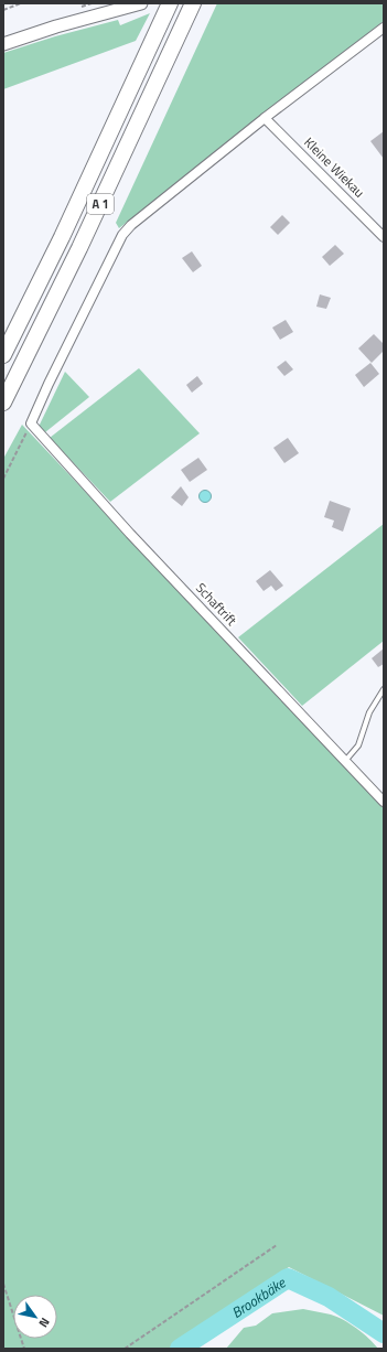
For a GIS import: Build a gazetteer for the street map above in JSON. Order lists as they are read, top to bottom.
{
  "streets": {
    "highway": ["A 1"],
    "street": ["Kleine Wiekau", "Schaftrift"]
  },
  "water": ["Brookbäke"],
  "north": "bottom right"
}
